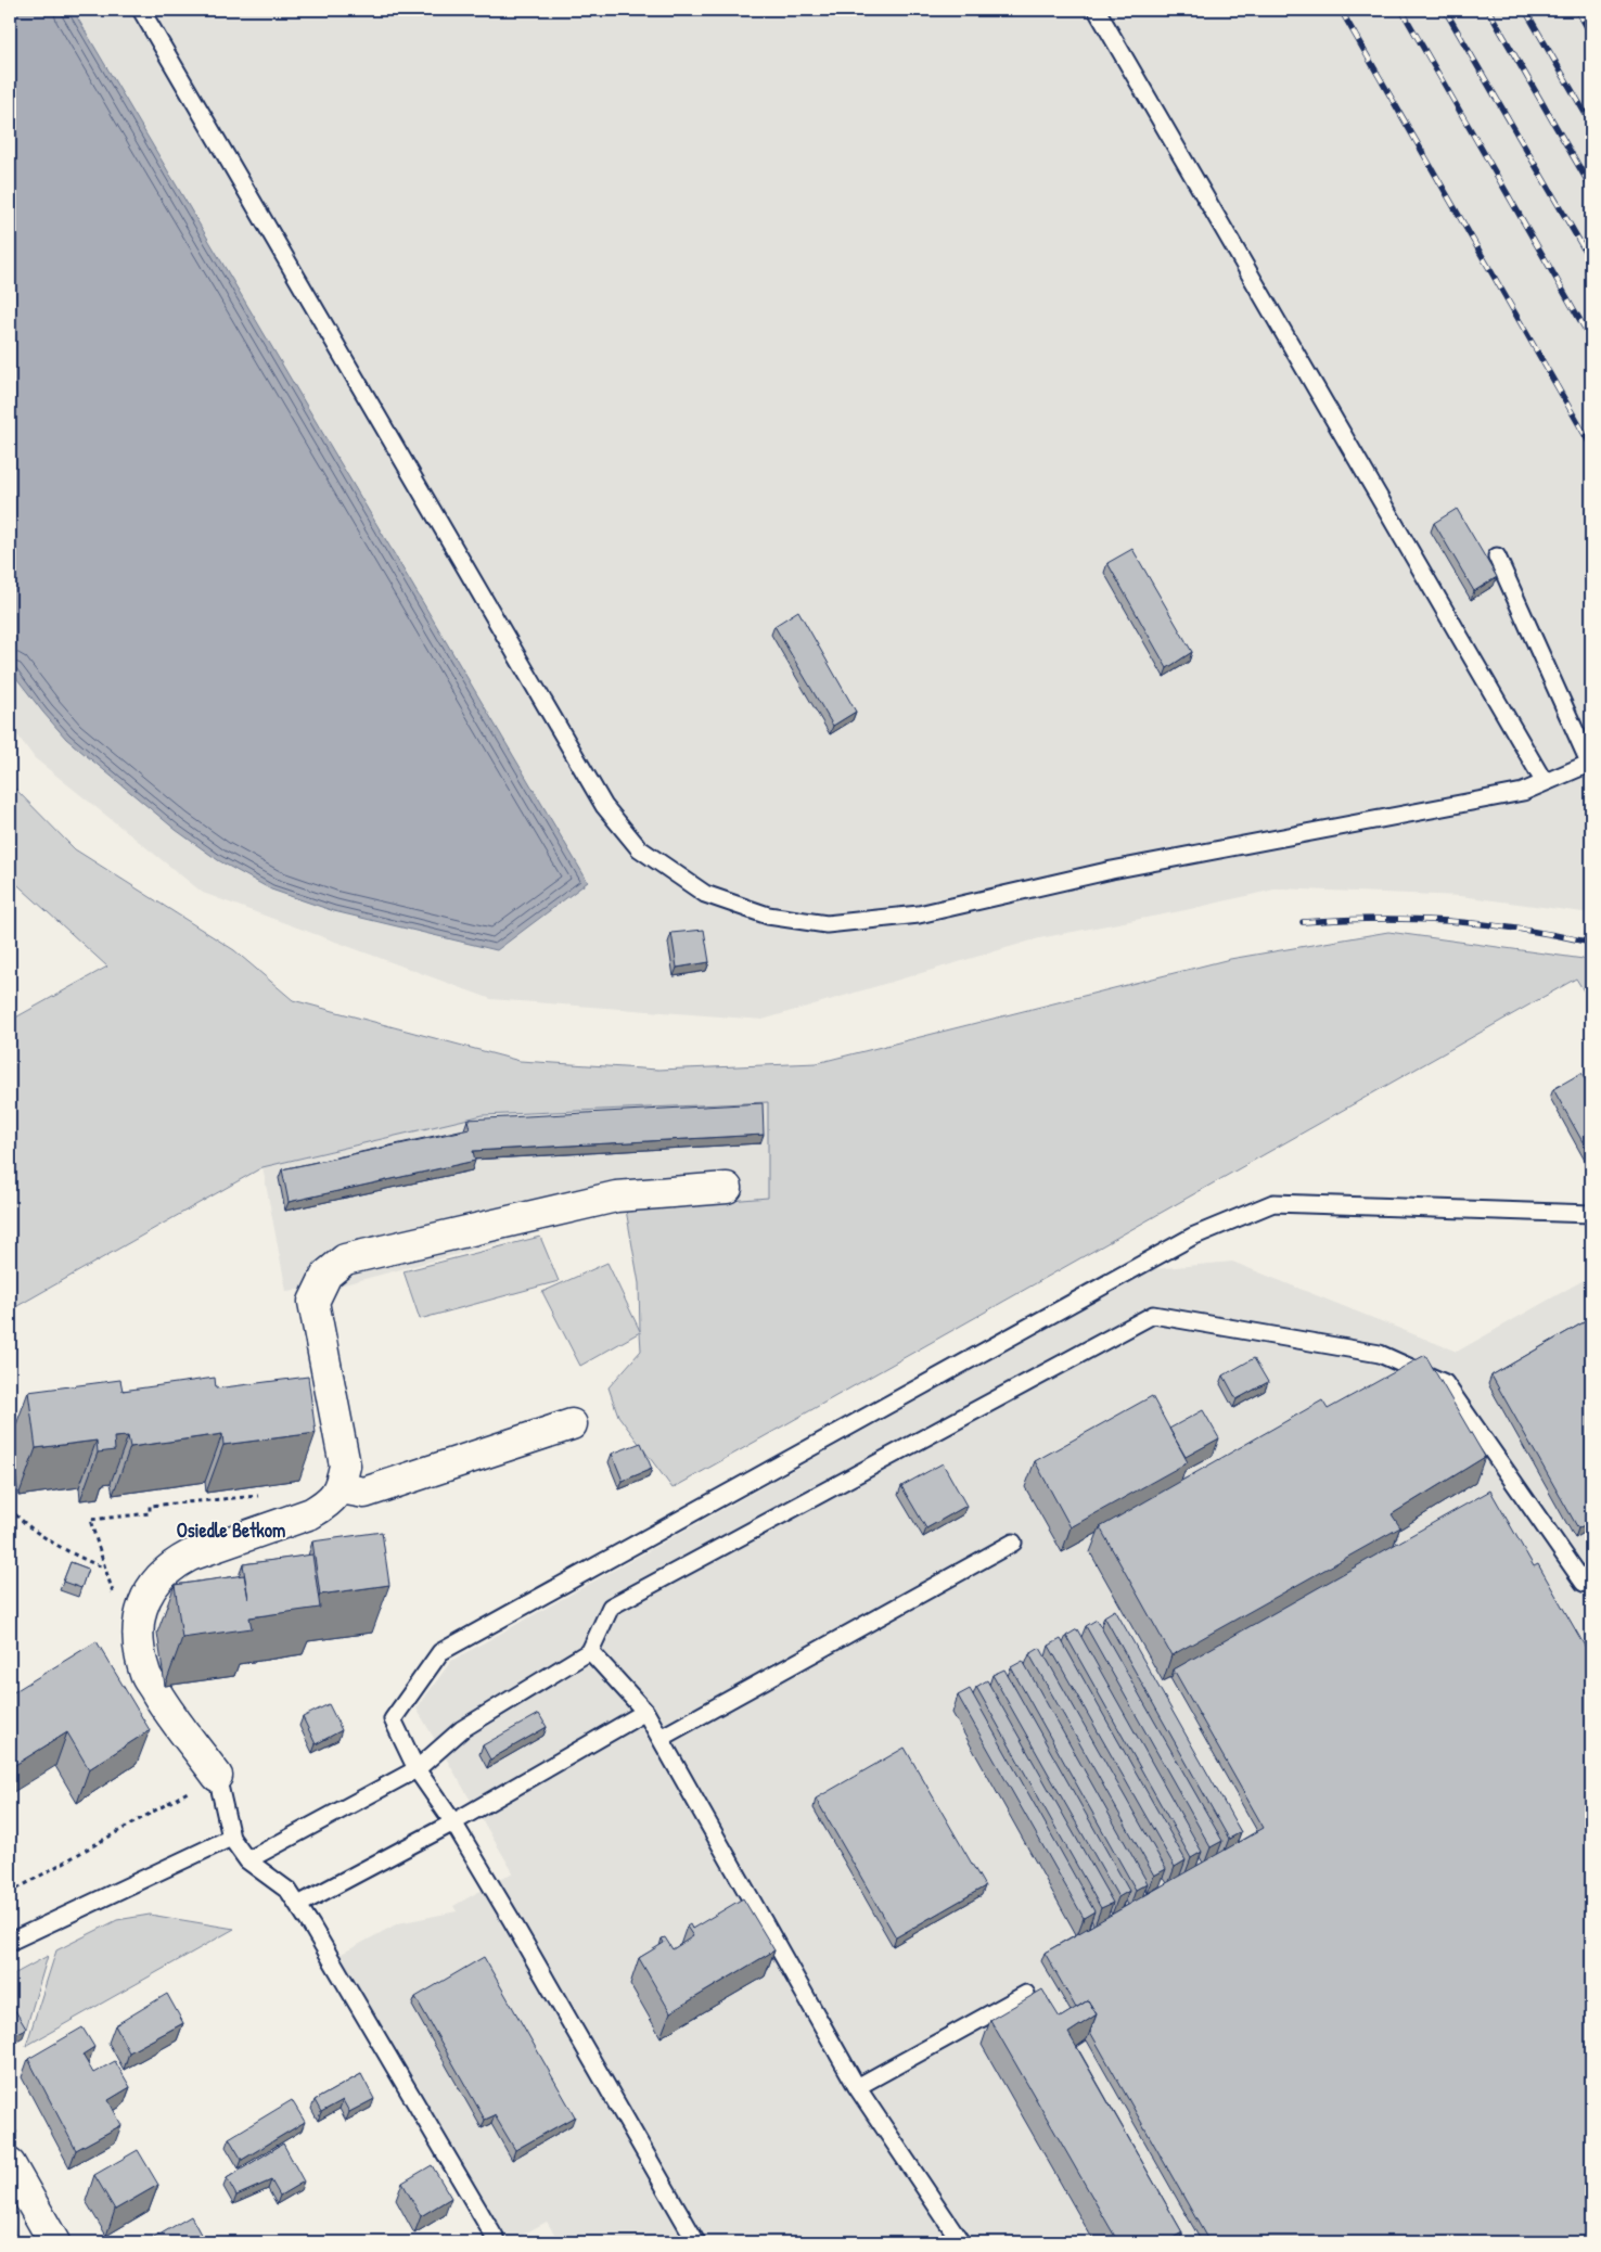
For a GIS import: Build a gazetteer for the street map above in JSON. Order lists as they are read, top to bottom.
{
  "districts": ["Osiedle Betkom"]
}
